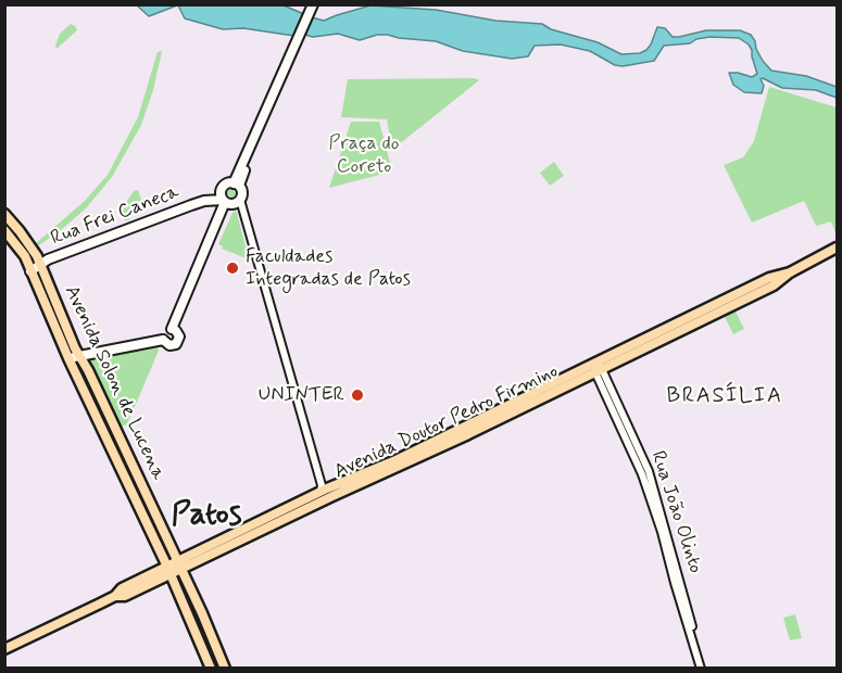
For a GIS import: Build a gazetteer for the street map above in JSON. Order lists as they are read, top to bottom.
{
  "streets": {
    "main road": ["Rua Frei Caneca", "Avenida Solon de Lucena", "Avenida Doutor Pedro Firmino"],
    "street": ["Rua João Olinto"]
  },
  "crossings": [
    ["Rua Frei Caneca", "Avenida Solon de Lucena"],
    ["Avenida Solon de Lucena", "Avenida Doutor Pedro Firmino"],
    ["Avenida Doutor Pedro Firmino", "Rua João Olinto"]
  ],
  "districts": ["BRASÍLIA", "Patos"],
  "parks": ["Praça do Coreto"],
  "places": ["Faculdades Integradas de Patos", "UNINTER"]
}
